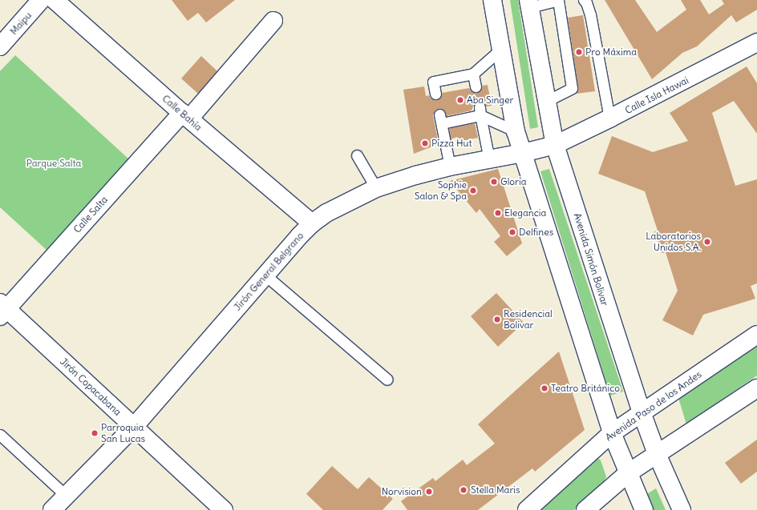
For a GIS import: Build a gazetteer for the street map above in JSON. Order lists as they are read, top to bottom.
{
  "streets": {
    "street": [
      "Maipu",
      "Calle Isla Hawai",
      "Calle Bahía",
      "Calle Salta",
      "Avenida Simón Bolivar",
      "Jirón General Belgrano",
      "Jirón Copacabana",
      "Avenida Paso de los Andes"
    ]
  },
  "crossings": [
    ["Calle Isla Hawai", "Avenida Simón Bolivar"],
    ["Calle Isla Hawai", "Jirón General Belgrano"],
    ["Calle Bahía", "Calle Salta"],
    ["Calle Bahía", "Jirón General Belgrano"],
    ["Calle Salta", "Jirón Copacabana"],
    ["Avenida Simón Bolivar", "Jirón General Belgrano"],
    ["Avenida Simón Bolivar", "Avenida Paso de los Andes"],
    ["Jirón General Belgrano", "Jirón Copacabana"]
  ],
  "parks": ["Parque Salta"],
  "places": [
    "Pro Máxima",
    "Aba Singer",
    "Pizza Hut",
    "Gloria",
    "Sophie Salon & Spa",
    "Elegancia",
    "Delfines",
    "Laboratorios Unidos S.A.",
    "Residencial Bolivar",
    "Teatro Británico",
    "Parroquia San Lucas",
    "Stella Maris",
    "Norvision"
  ]
}
